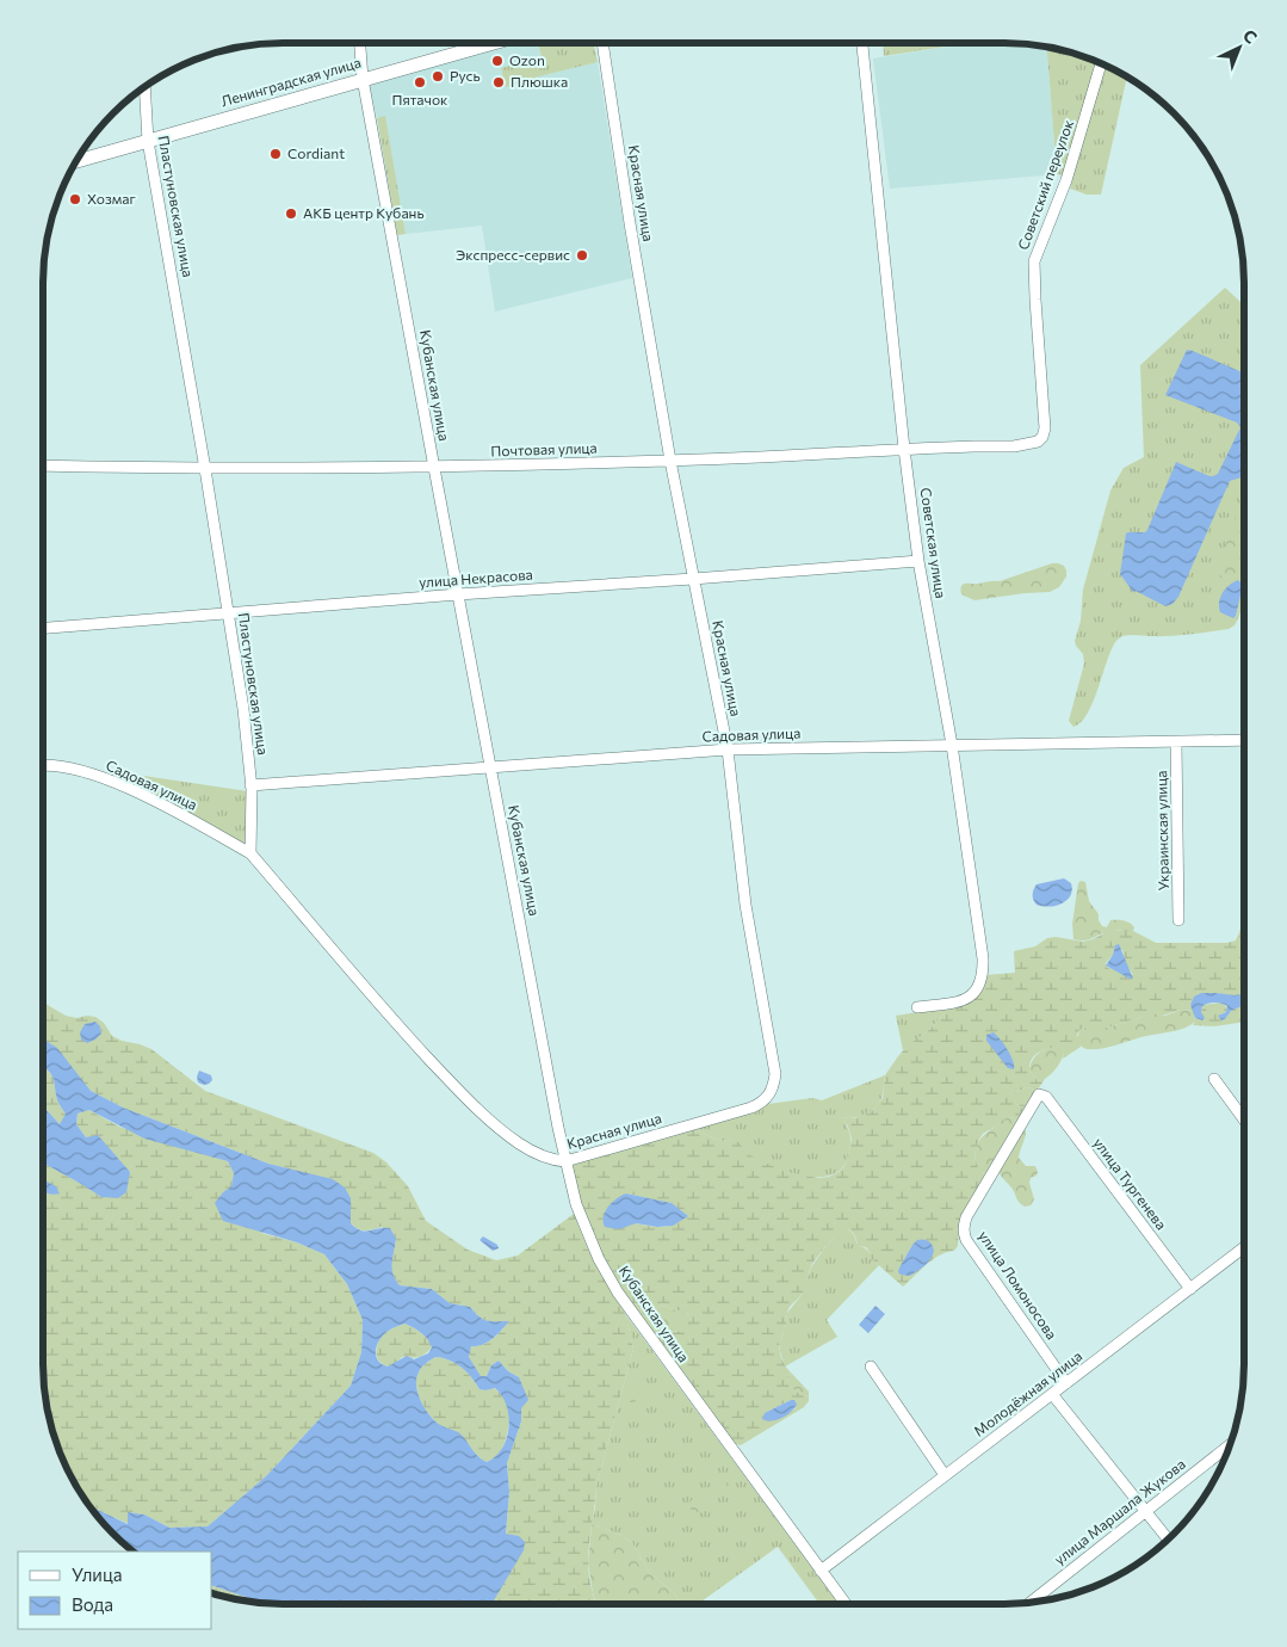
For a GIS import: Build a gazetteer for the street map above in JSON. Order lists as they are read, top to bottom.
{
  "streets": {
    "main road": ["Ленинградская улица"],
    "street": [
      "Советский переулок",
      "Красная улица",
      "Пластуновская улица",
      "Кубанская улица",
      "Почтовая улица",
      "Советская улица",
      "улица Некрасова",
      "Садовая улица",
      "Украинская улица",
      "улица Тургенева",
      "улица Ломоносова",
      "Молодёжная улица",
      "улица Маршала Жукова"
    ]
  },
  "crossings": [
    ["Ленинградская улица", "Пластуновская улица"],
    ["Ленинградская улица", "Кубанская улица"],
    ["Советский переулок", "Почтовая улица"],
    ["Красная улица", "Кубанская улица"],
    ["Красная улица", "Почтовая улица"],
    ["Красная улица", "улица Некрасова"],
    ["Красная улица", "Садовая улица"],
    ["Пластуновская улица", "Почтовая улица"],
    ["Пластуновская улица", "улица Некрасова"],
    ["Пластуновская улица", "Садовая улица"],
    ["Кубанская улица", "Почтовая улица"],
    ["Кубанская улица", "улица Некрасова"],
    ["Кубанская улица", "Садовая улица"],
    ["Кубанская улица", "Молодёжная улица"],
    ["Почтовая улица", "Советская улица"],
    ["Советская улица", "улица Некрасова"],
    ["Советская улица", "Садовая улица"],
    ["Садовая улица", "Украинская улица"],
    ["улица Тургенева", "улица Ломоносова"],
    ["улица Тургенева", "Молодёжная улица"],
    ["улица Ломоносова", "Молодёжная улица"]
  ],
  "places": [
    "Ozon",
    "Русь",
    "Пятачок",
    "Плюшка",
    "Cordiant",
    "Хозмаг",
    "АКБ центр Кубань",
    "Экспресс-сервис"
  ],
  "legend": ["Улица", "Вода"],
  "north": "top right"
}
